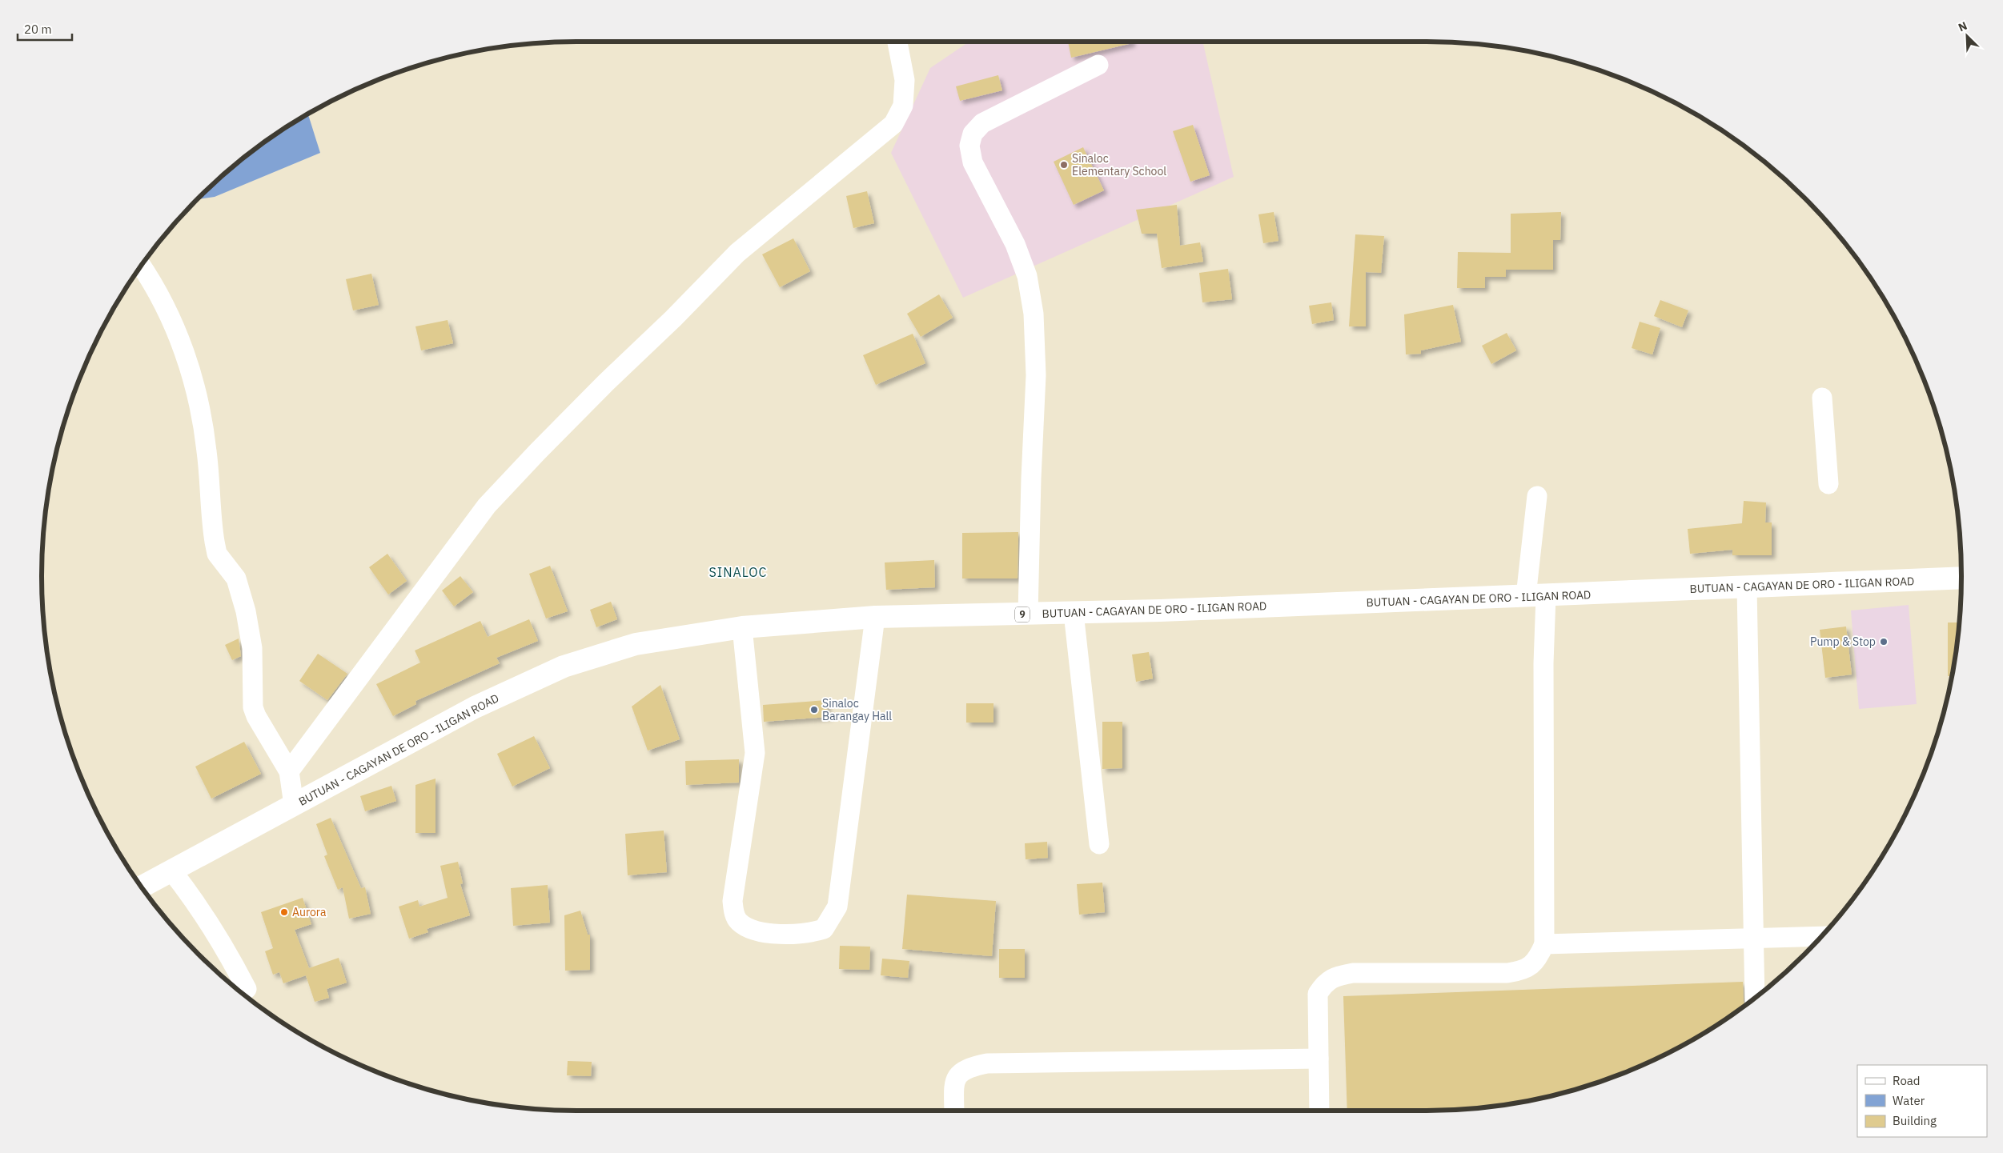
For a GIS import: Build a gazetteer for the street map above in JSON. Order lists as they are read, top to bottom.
{
  "streets": {
    "highway": ["BUTUAN - CAGAYAN DE ORO - ILIGAN ROAD", "9"]
  },
  "districts": ["SINALOC"],
  "places": [
    "Sinaloc Elementary School",
    "Pump & Stop",
    "Sinaloc Barangay Hall",
    "Aurora"
  ],
  "legend": ["Road", "Water", "Building"],
  "scale_bar": "20 m",
  "north": "top left"
}
